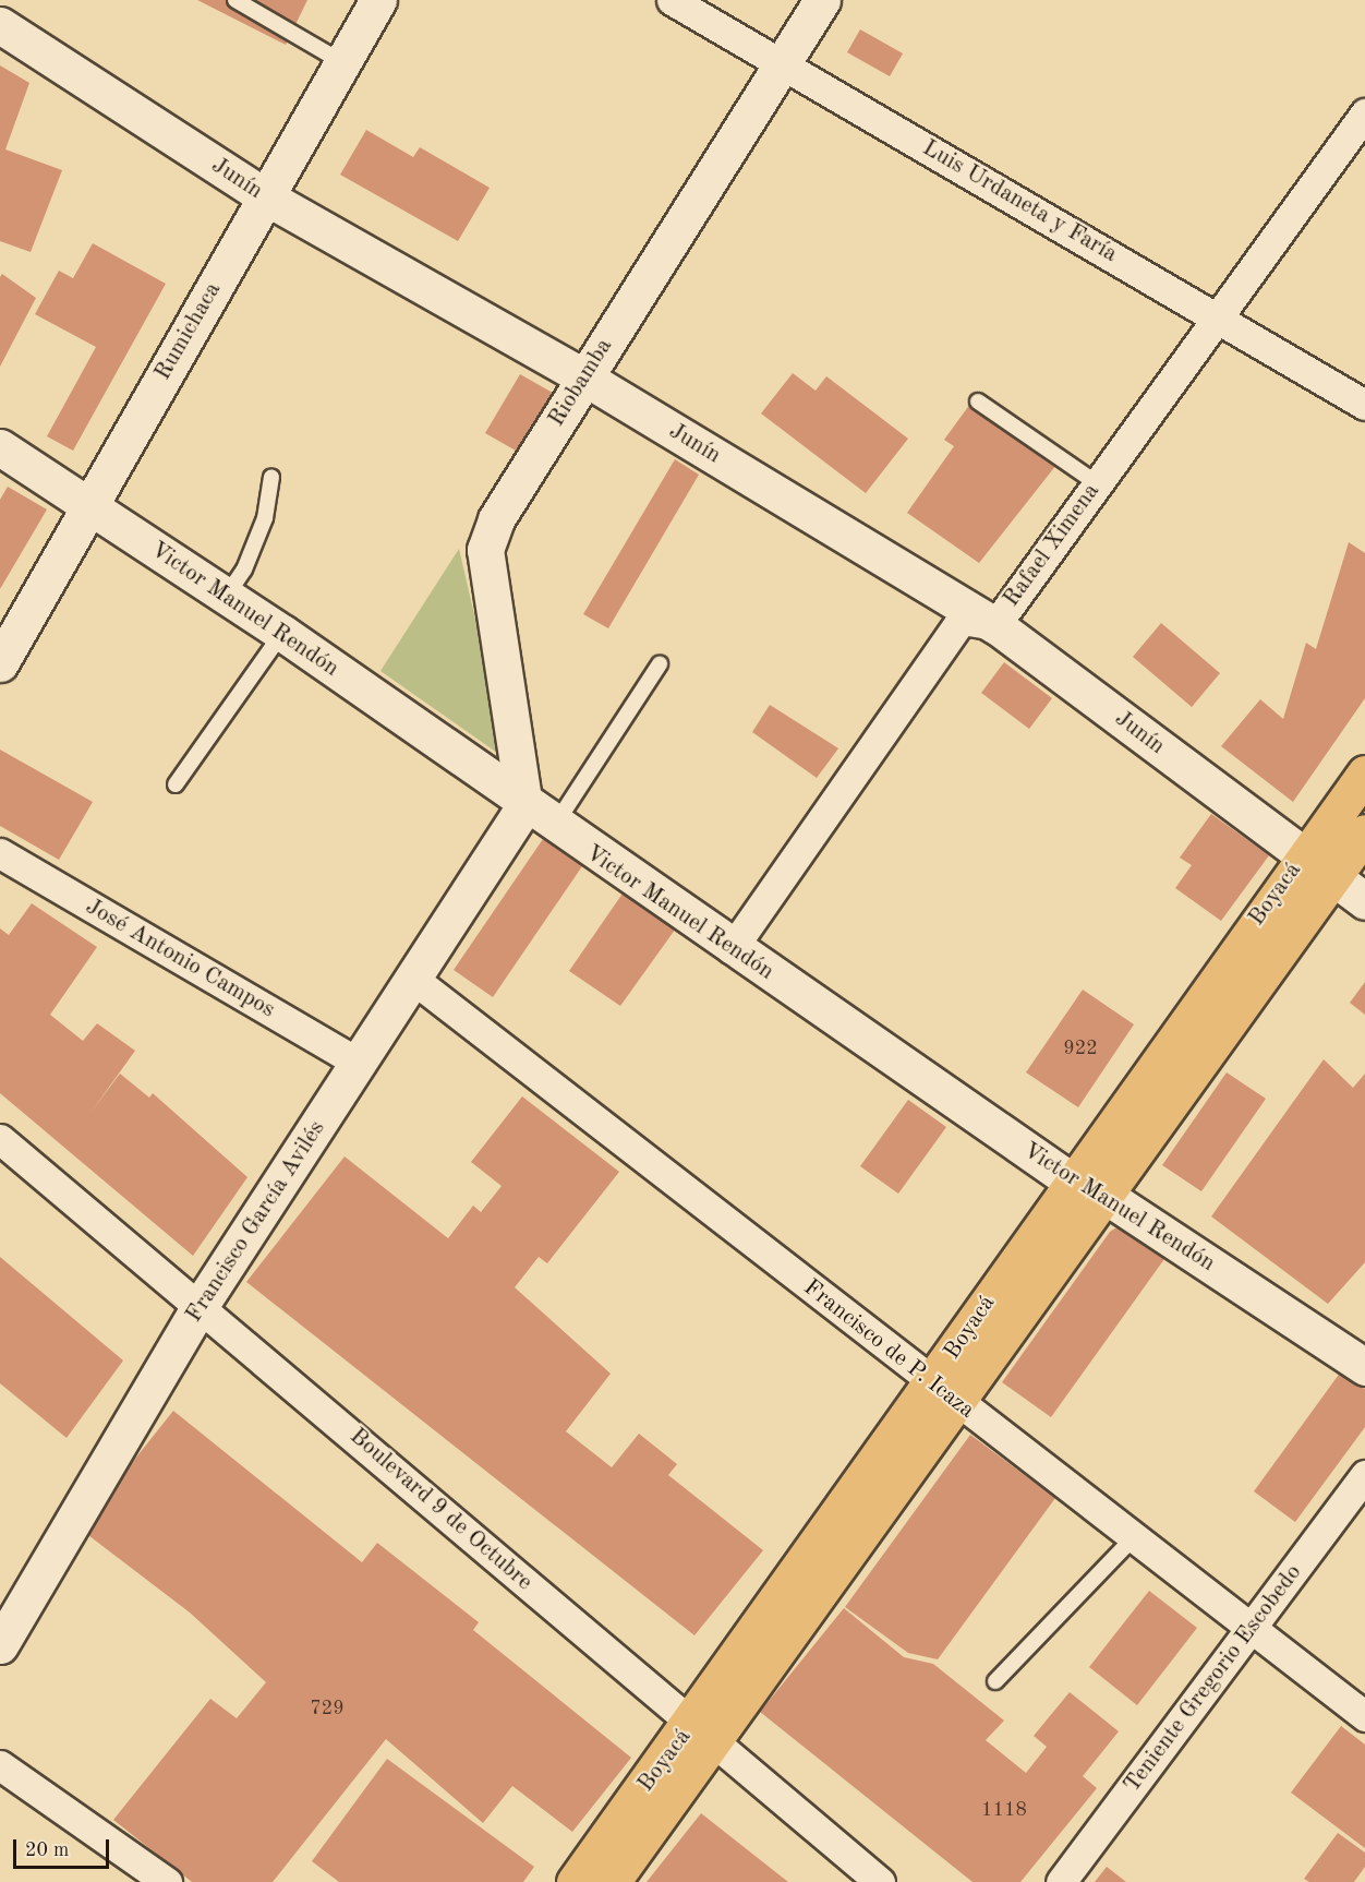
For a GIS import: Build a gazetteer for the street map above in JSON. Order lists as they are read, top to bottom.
{
  "streets": {
    "main road": ["Boyacá"],
    "street": [
      "Junín",
      "Luis Urdaneta y Faría",
      "Rumichaca",
      "Riobamba",
      "Rafael Ximena",
      "Victor Manuel Rendón",
      "José Antonio Campos",
      "Francisco García Avilés",
      "Francisco de P. Icaza",
      "Boulevard 9 de Octubre",
      "Teniente Gregorio Escobedo"
    ]
  },
  "crossings": [
    ["Junín", "Rumichaca"],
    ["Junín", "Riobamba"],
    ["Junín", "Rafael Ximena"],
    ["Junín", "Boyacá"],
    ["Luis Urdaneta y Faría", "Riobamba"],
    ["Luis Urdaneta y Faría", "Rafael Ximena"],
    ["Rumichaca", "Victor Manuel Rendón"],
    ["Riobamba", "Victor Manuel Rendón"],
    ["Riobamba", "Francisco García Avilés"],
    ["Rafael Ximena", "Victor Manuel Rendón"],
    ["Victor Manuel Rendón", "Boyacá"],
    ["Victor Manuel Rendón", "Francisco García Avilés"],
    ["Boyacá", "Francisco de P. Icaza"],
    ["Boyacá", "Boulevard 9 de Octubre"],
    ["José Antonio Campos", "Francisco García Avilés"],
    ["Francisco García Avilés", "Francisco de P. Icaza"],
    ["Francisco García Avilés", "Boulevard 9 de Octubre"],
    ["Francisco de P. Icaza", "Teniente Gregorio Escobedo"]
  ],
  "house_numbers": ["922", "729", "1118"],
  "scale_bar": "20 m"
}
